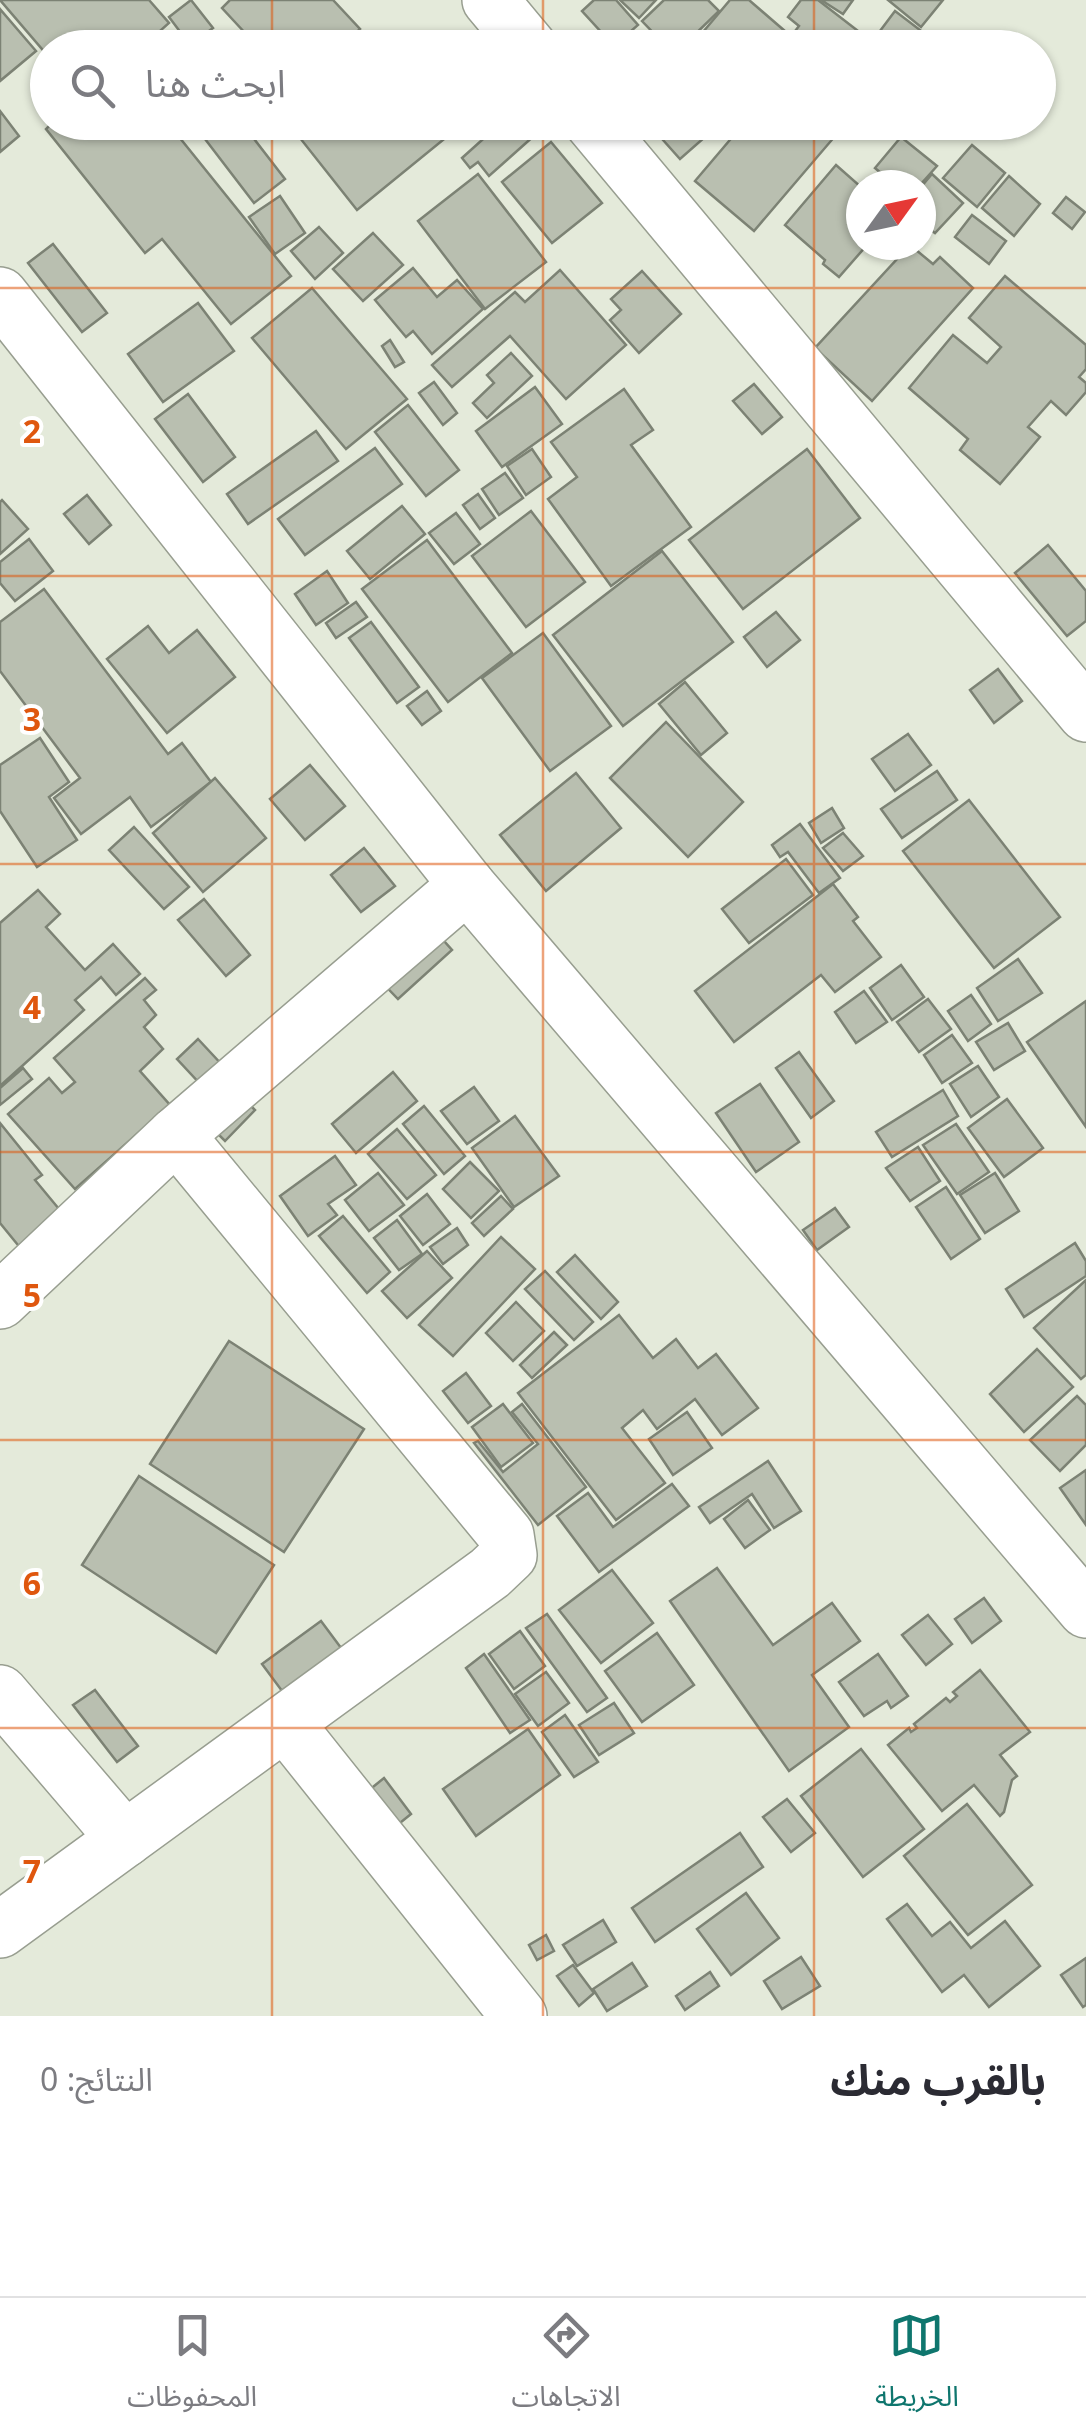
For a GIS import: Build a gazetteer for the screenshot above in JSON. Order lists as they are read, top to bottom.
{
  "north": "top right",
  "page": {
    "search": "ابحث هنا",
    "heading": ["بالقرب منك", "النتائج: 0"],
    "nav": ["الخريطة", "الاتجاهات", "المحفوظات"]
  },
  "grid": {
    "rows": [
      "2",
      "3",
      "4",
      "5",
      "6",
      "7"
    ]
  }
}
